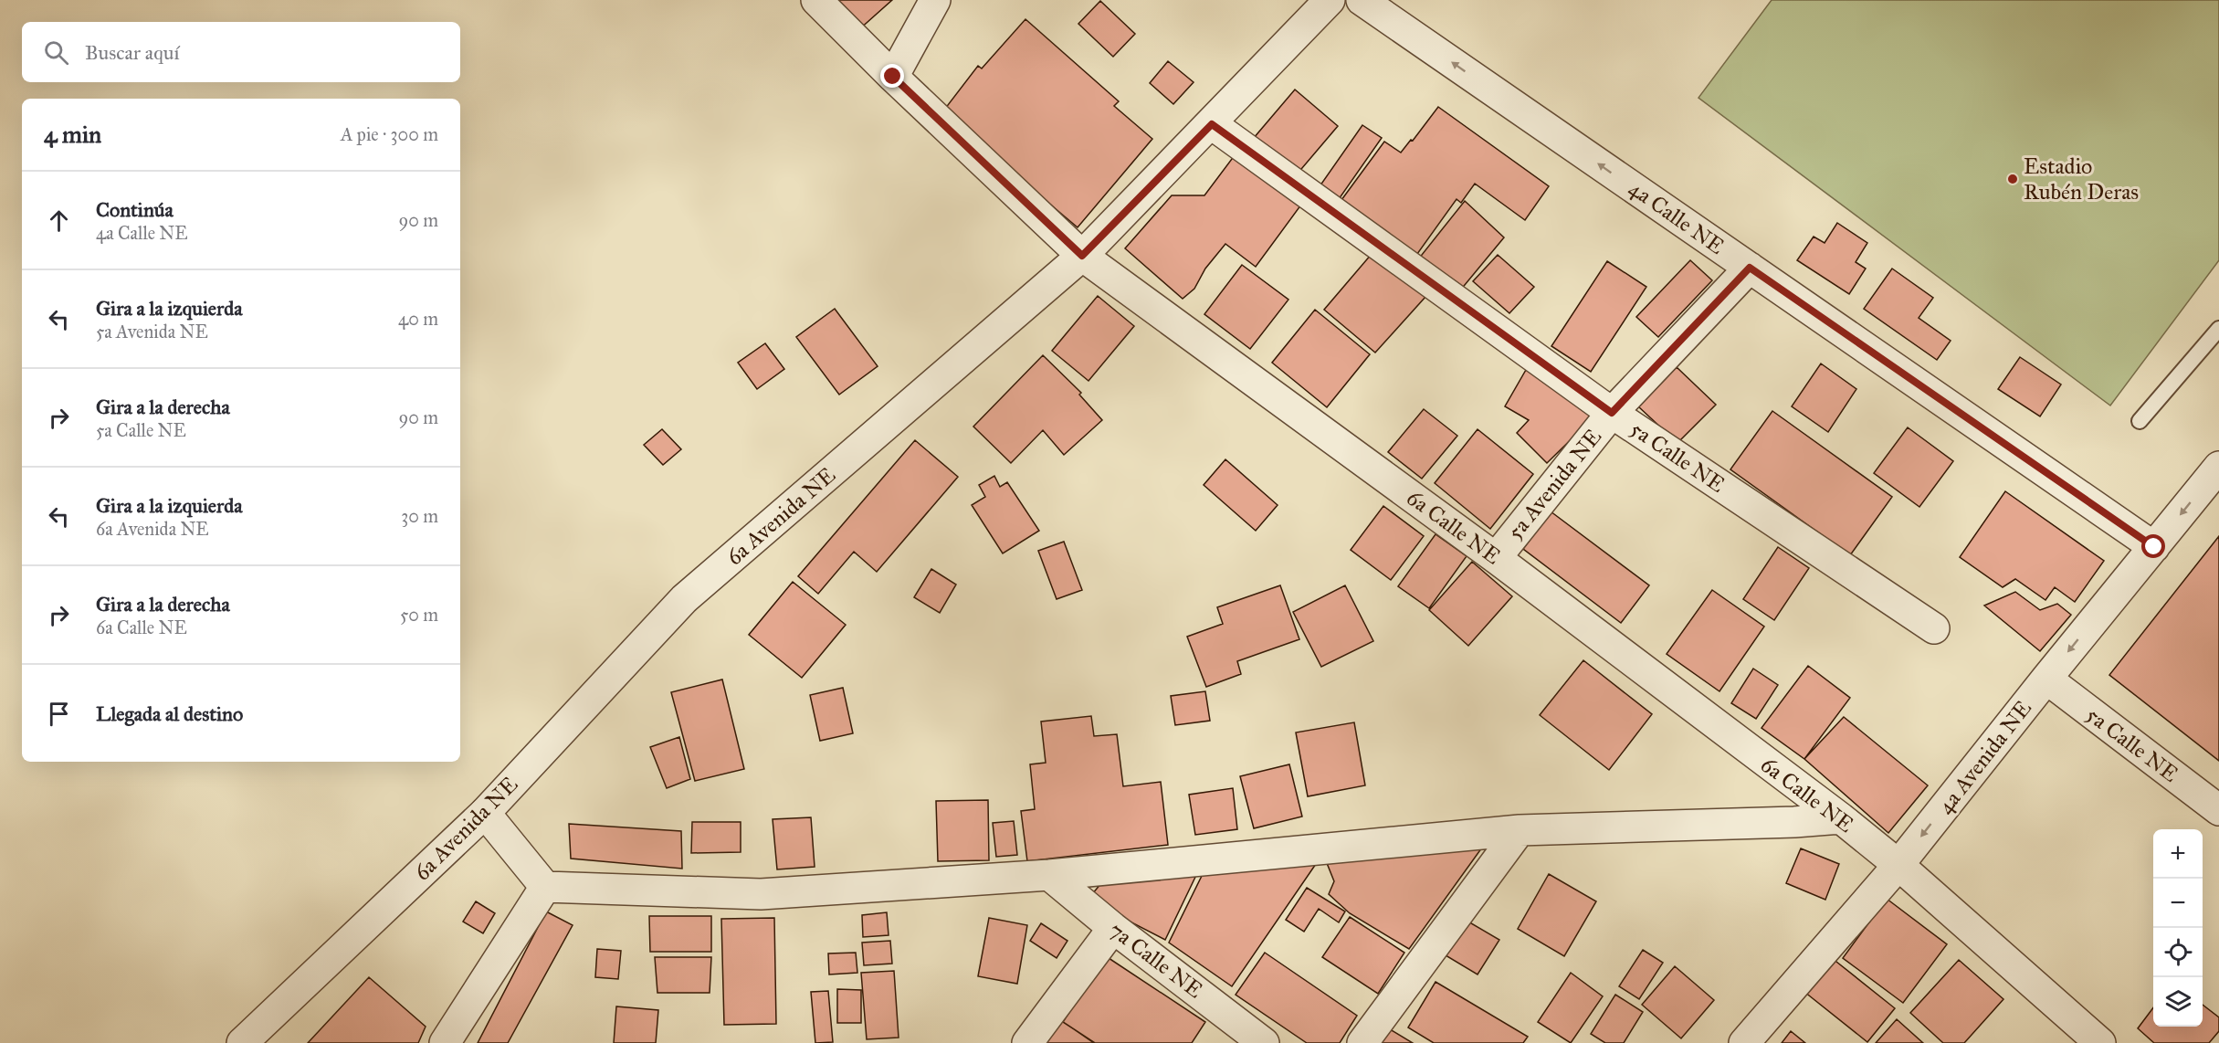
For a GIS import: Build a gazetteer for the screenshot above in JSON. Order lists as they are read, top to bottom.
{
  "streets": {
    "street": [
      "4a Calle NE",
      "5a Calle NE",
      "5a Avenida NE",
      "6a Avenida NE",
      "6a Calle NE",
      "4a Avenida NE",
      "7a Calle NE"
    ]
  },
  "crossings": [
    ["4a Calle NE", "5a Avenida NE"],
    ["4a Calle NE", "4a Avenida NE"],
    ["5a Calle NE", "5a Avenida NE"],
    ["5a Calle NE", "6a Avenida NE"],
    ["5a Calle NE", "4a Avenida NE"],
    ["5a Avenida NE", "6a Calle NE"],
    ["6a Avenida NE", "6a Calle NE"],
    ["6a Calle NE", "4a Avenida NE"]
  ],
  "one_way": ["4a Calle NE", "4a Avenida NE"],
  "places": ["Estadio Rubén Deras"],
  "page": {
    "search": "Buscar aquí",
    "heading": ["4 min", "A pie · 300 m"],
    "list": [
      ["Continúa", "4a Calle NE", "90 m"],
      ["Gira a la izquierda", "5a Avenida NE", "40 m"],
      ["Gira a la derecha", "5a Calle NE", "90 m"],
      ["Gira a la izquierda", "6a Avenida NE", "30 m"],
      ["Gira a la derecha", "6a Calle NE", "50 m"],
      "Llegada al destino"
    ],
    "map_buttons": ["+", "−"]
  }
}
